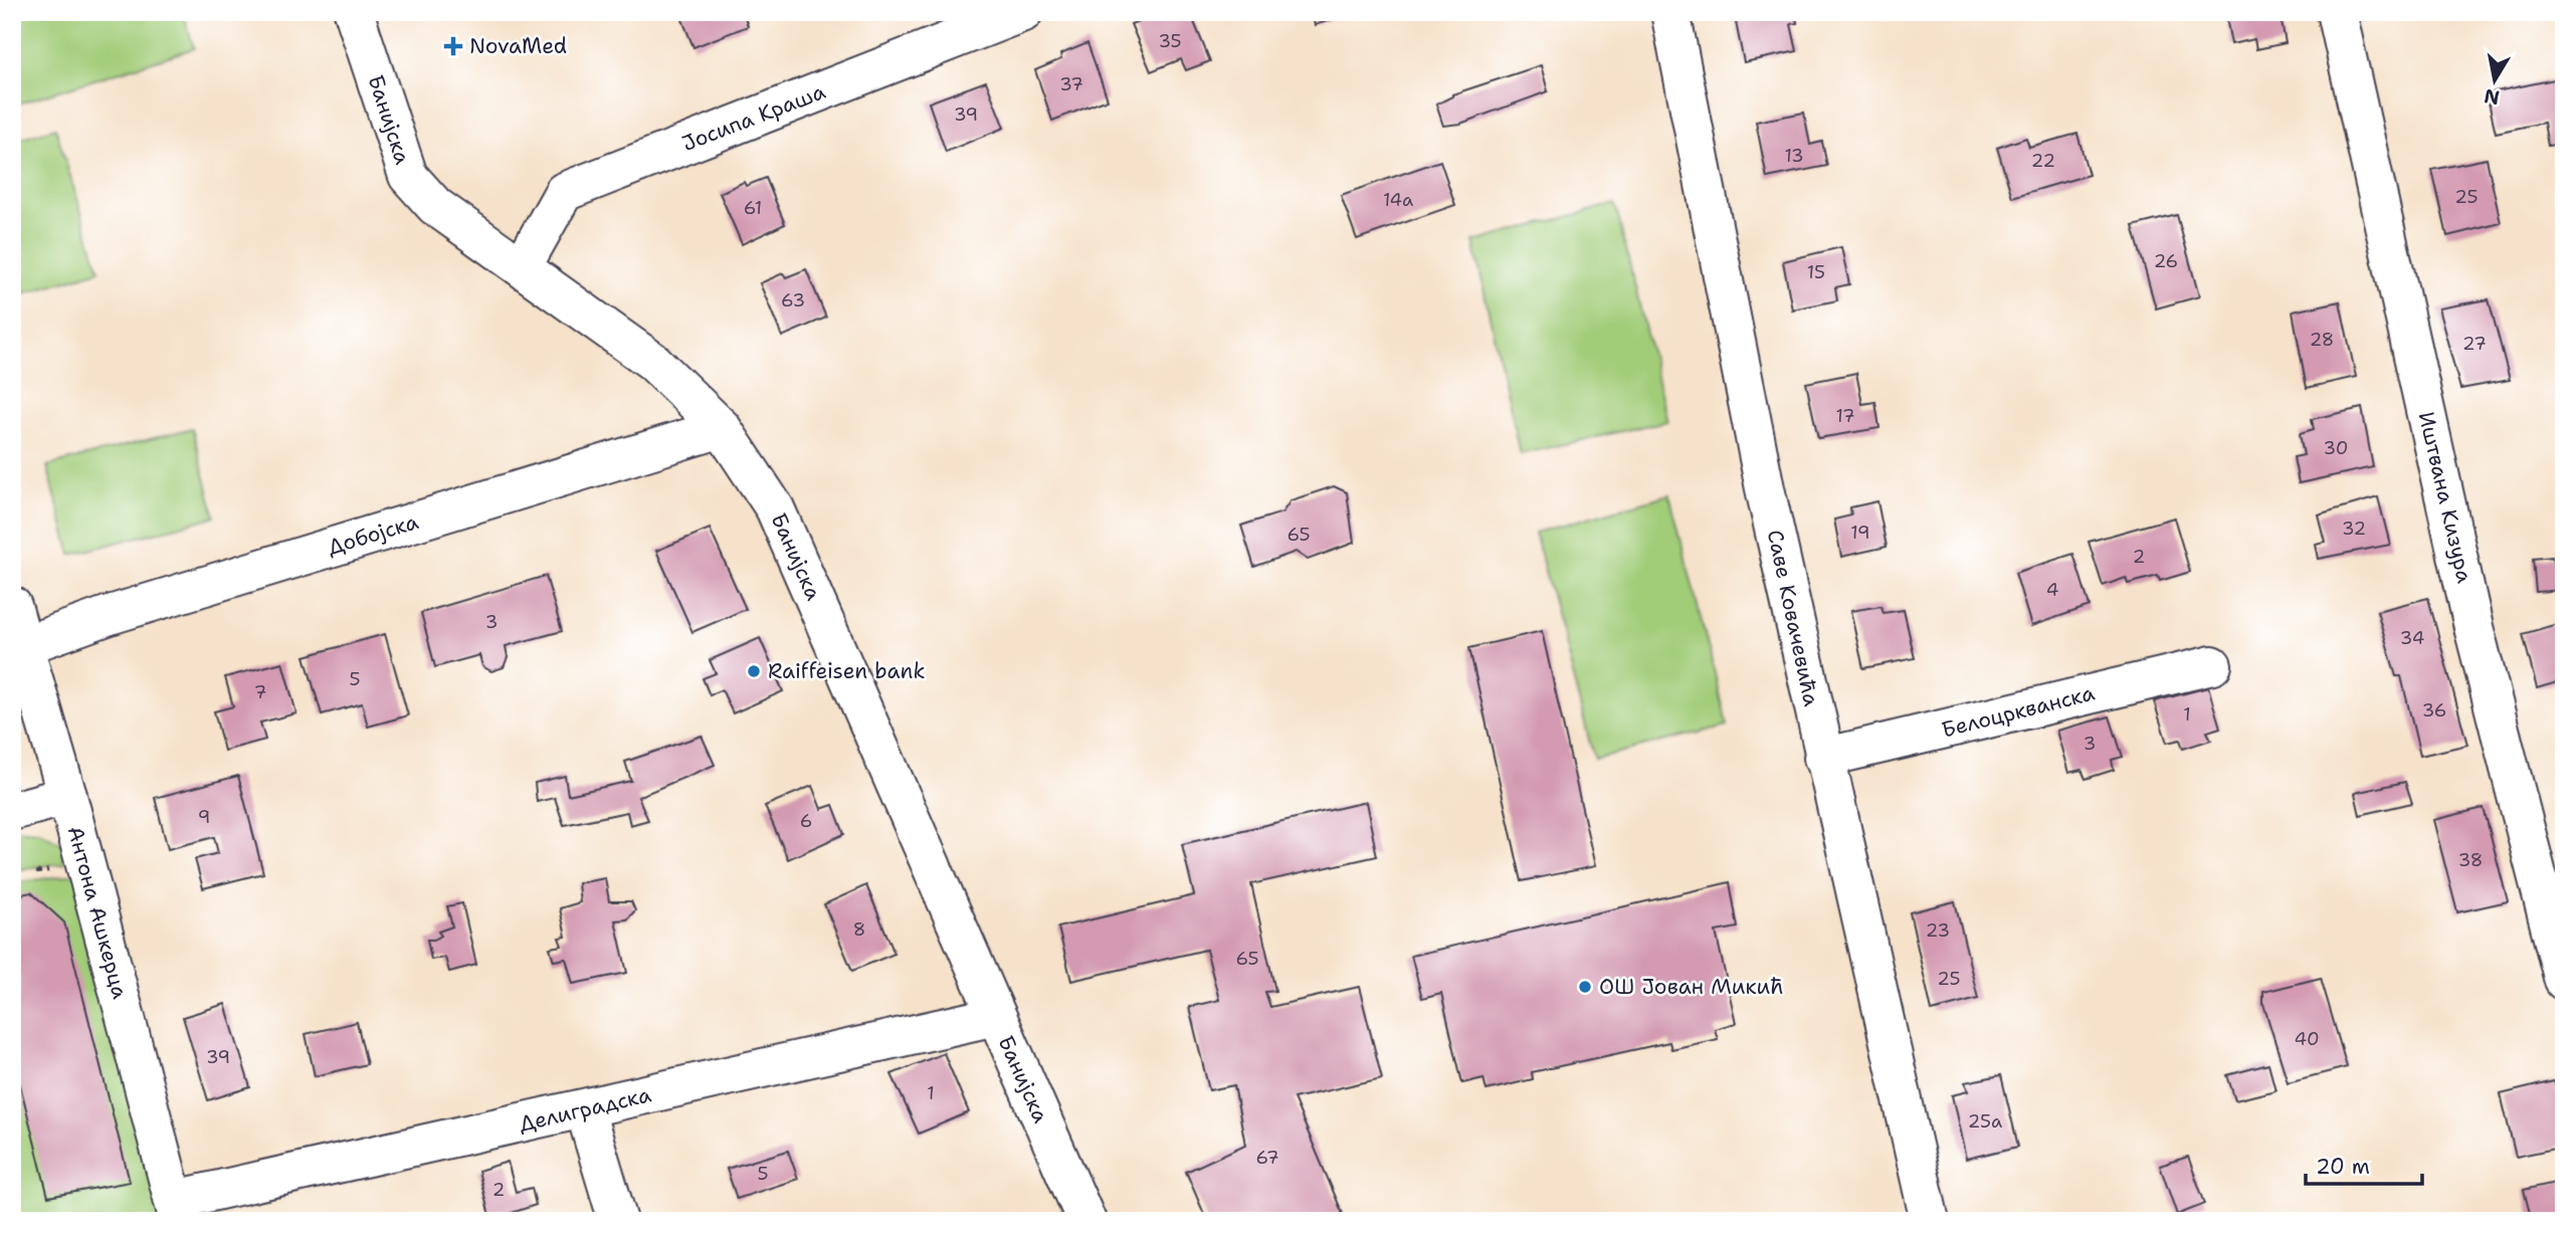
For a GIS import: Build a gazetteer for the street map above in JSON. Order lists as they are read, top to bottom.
{
  "streets": {
    "street": [
      "Јосипа Краша",
      "Банијска",
      "Иштвана Кизура",
      "Добојска",
      "Саве Ковачевића",
      "Белоцркванска",
      "Антона Ашкерца",
      "Делиградска"
    ]
  },
  "crossings": [
    ["Јосипа Краша", "Банијска"],
    ["Банијска", "Добојска"],
    ["Банијска", "Делиградска"],
    ["Добојска", "Антона Ашкерца"],
    ["Саве Ковачевића", "Белоцркванска"],
    ["Антона Ашкерца", "Делиградска"]
  ],
  "places": {
    "health": ["NovaMed"],
    "other": ["Raiffeisen bank", "ОШ Јован Микић"]
  },
  "house_numbers": [
    "35",
    "37",
    "39",
    "13",
    "22",
    "25",
    "14a",
    "61",
    "26",
    "15",
    "63",
    "28",
    "27",
    "17",
    "30",
    "32",
    "19",
    "65",
    "2",
    "4",
    "3",
    "34",
    "5",
    "7",
    "36",
    "1",
    "3",
    "9",
    "6",
    "38",
    "8",
    "23",
    "65",
    "25",
    "40",
    "39",
    "1",
    "25a",
    "67",
    "5",
    "2"
  ],
  "scale_bar": "20 m",
  "north": "bottom"
}
